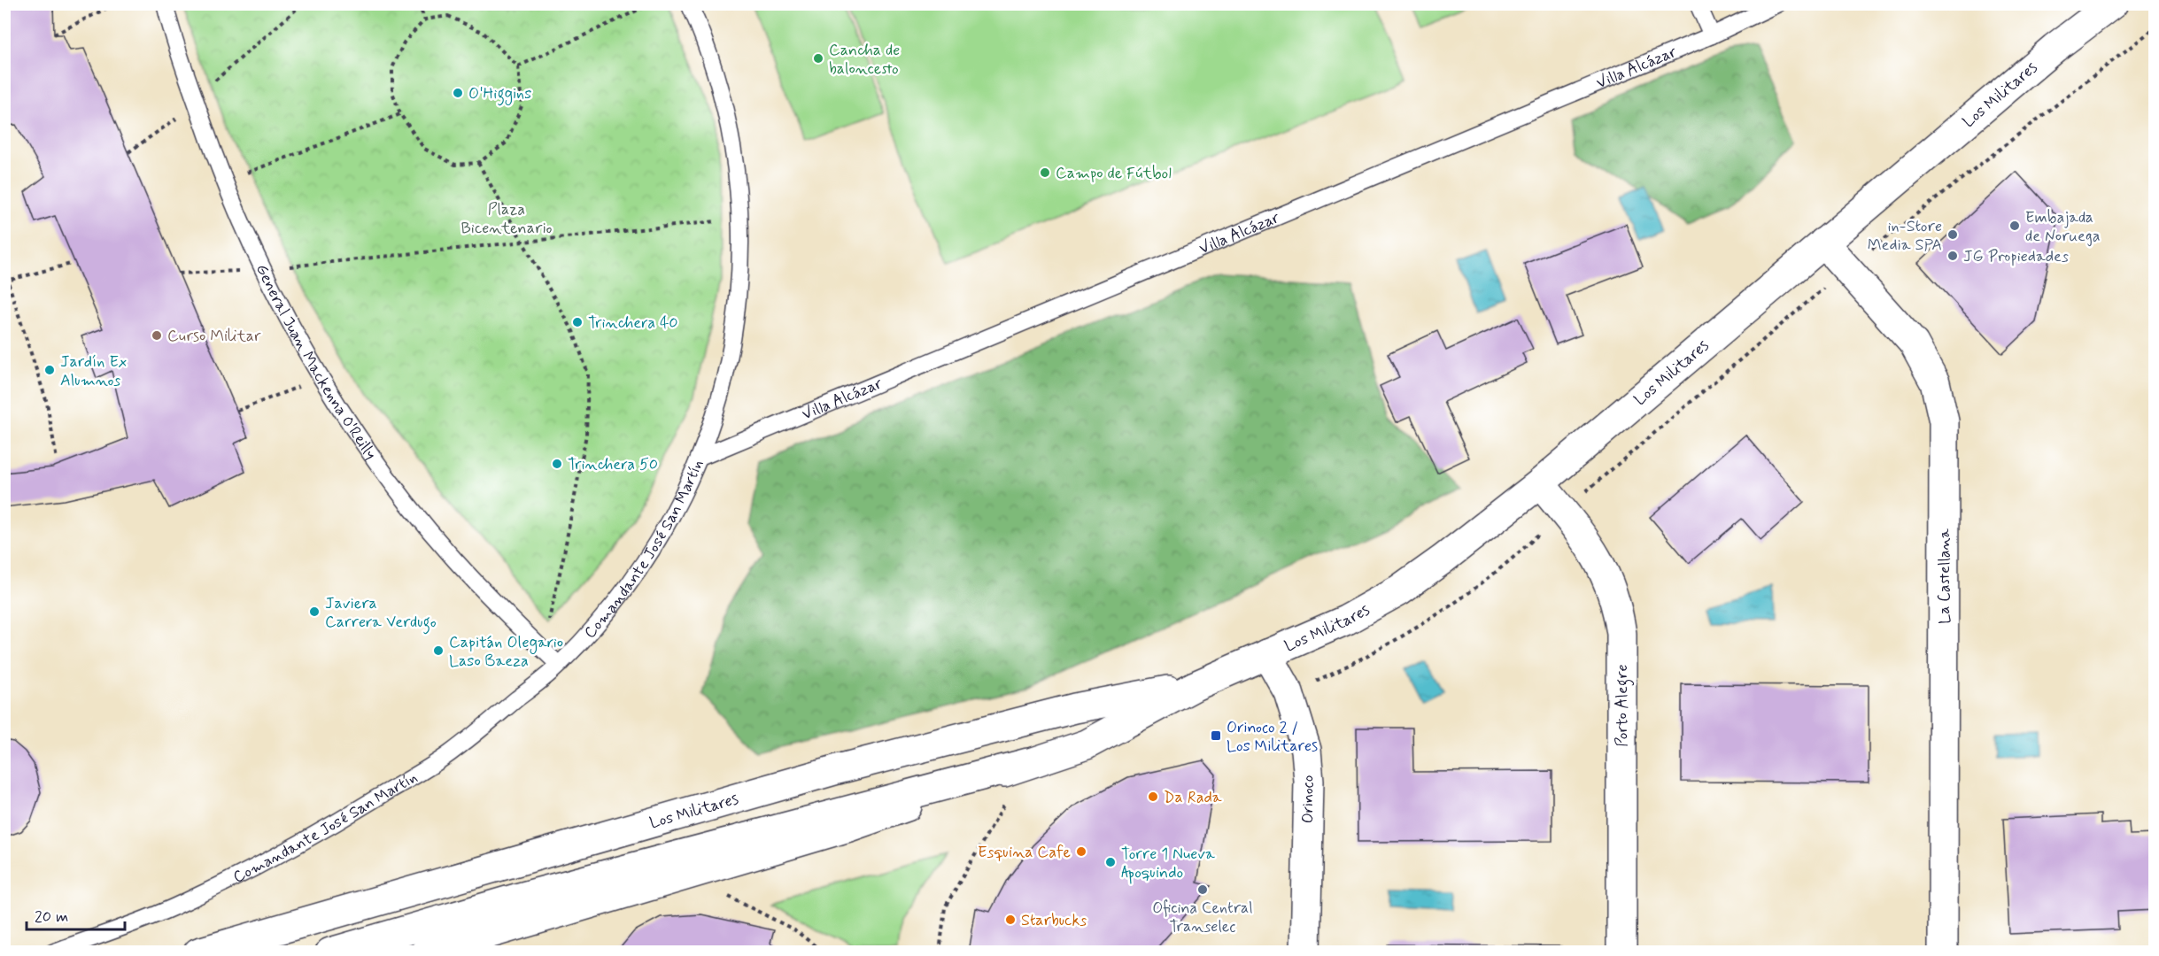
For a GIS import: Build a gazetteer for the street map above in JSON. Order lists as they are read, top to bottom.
{
  "streets": {
    "main road": [
      "Los Militares",
      "La Castellana",
      "Porto Alegre",
      "Orinoco"
    ],
    "lane": ["Villa Alcázar", "General Juan Mackenna O'Reilly", "Comandante José San Martín"]
  },
  "crossings": [
    ["Villa Alcázar", "Comandante José San Martín"],
    ["Los Militares", "La Castellana"],
    ["Los Militares", "Porto Alegre"],
    ["Los Militares", "Orinoco"],
    ["General Juan Mackenna O'Reilly", "Comandante José San Martín"]
  ],
  "parks": ["Plaza Bicentenario"],
  "places": {
    "other": [
      "Cancha de baloncesto",
      "O'Higgins",
      "Campo de Fútbol",
      "Embajada de Noruega",
      "in-Store Media SPA",
      "JG Propiedades",
      "Trinchera 40",
      "Curso Militar",
      "Jardín Ex Alumnos",
      "Trinchera 50",
      "Javiera Carrera Verdugo",
      "Capitán Olegario Laso Baeza",
      "Da Rada",
      "Esquina Cafe",
      "Torre 1 Nueva Apoquindo",
      "Oficina Central Transelec",
      "Starbucks"
    ],
    "transit": ["Orinoco 2 / Los Militares"]
  },
  "scale_bar": "20 m"
}
